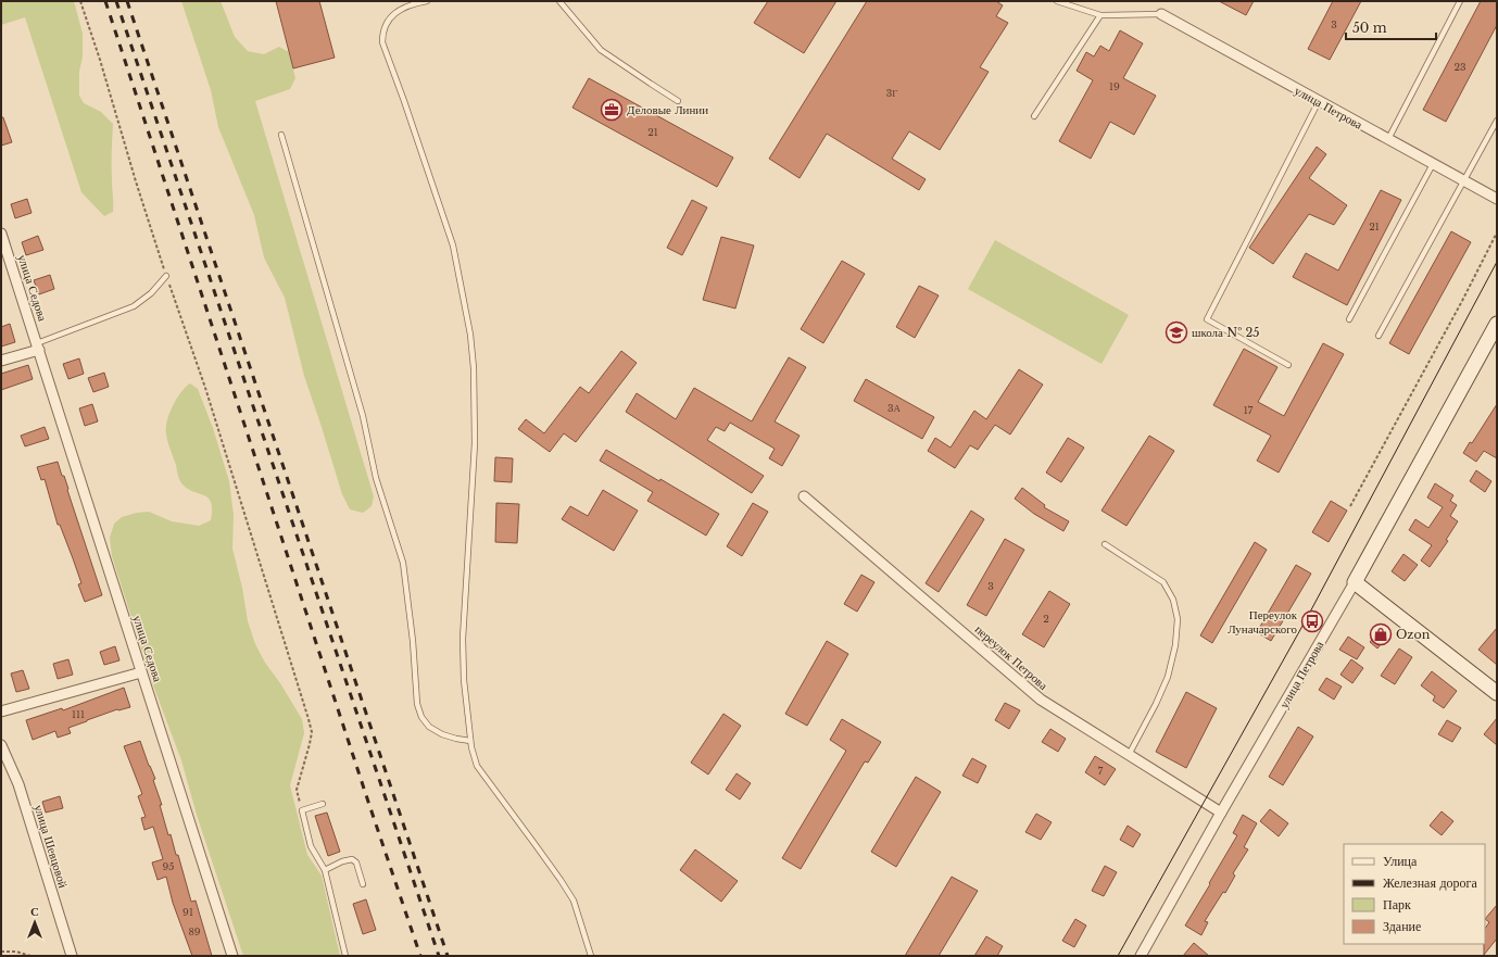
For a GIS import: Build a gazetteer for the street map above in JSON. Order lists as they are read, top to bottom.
{
  "streets": {
    "street": [
      "улица Петрова",
      "улица Седова",
      "переулок Петрова",
      "улица Шевцовой"
    ]
  },
  "crossings": [
    ["улица Петрова", "переулок Петрова"]
  ],
  "places": {
    "office": ["Деловые Линии"],
    "school or university": ["школа № 25"],
    "bus stop": ["Переулок Луначарского"],
    "shop": ["Ozon"]
  },
  "house_numbers": [
    "3",
    "23",
    "19",
    "3Г",
    "21",
    "21",
    "3А",
    "17",
    "3",
    "2",
    "111",
    "7",
    "95",
    "91",
    "89"
  ],
  "legend": [
    "Улица",
    "Железная дорога",
    "Парк",
    "Здание"
  ],
  "scale_bar": "50 m",
  "north": "top"
}
